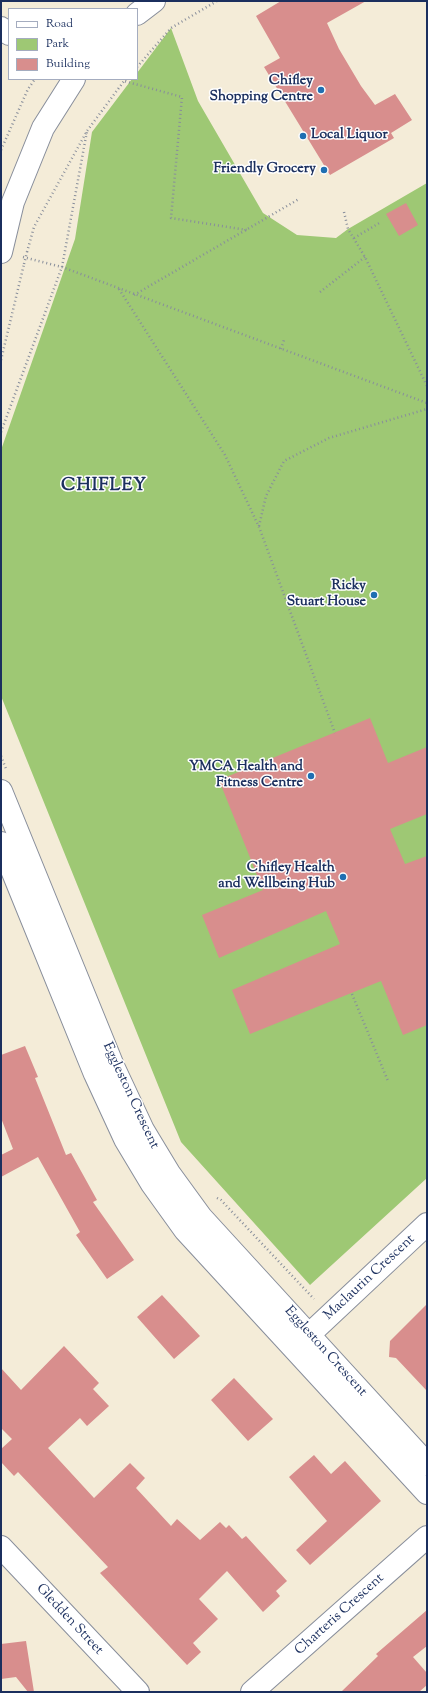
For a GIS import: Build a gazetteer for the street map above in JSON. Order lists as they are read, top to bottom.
{
  "streets": {
    "street": [
      "Eggleston Crescent",
      "Maclaurin Crescent",
      "Charteris Crescent",
      "Gledden Street"
    ]
  },
  "crossings": [
    ["Eggleston Crescent", "Maclaurin Crescent"]
  ],
  "districts": ["CHIFLEY"],
  "places": [
    "Chifley Shopping Centre",
    "Local Liquor",
    "Friendly Grocery",
    "Ricky Stuart House",
    "YMCA Health and Fitness Centre",
    "Chifley Health and Wellbeing Hub"
  ],
  "legend": ["Road", "Park", "Building"]
}
